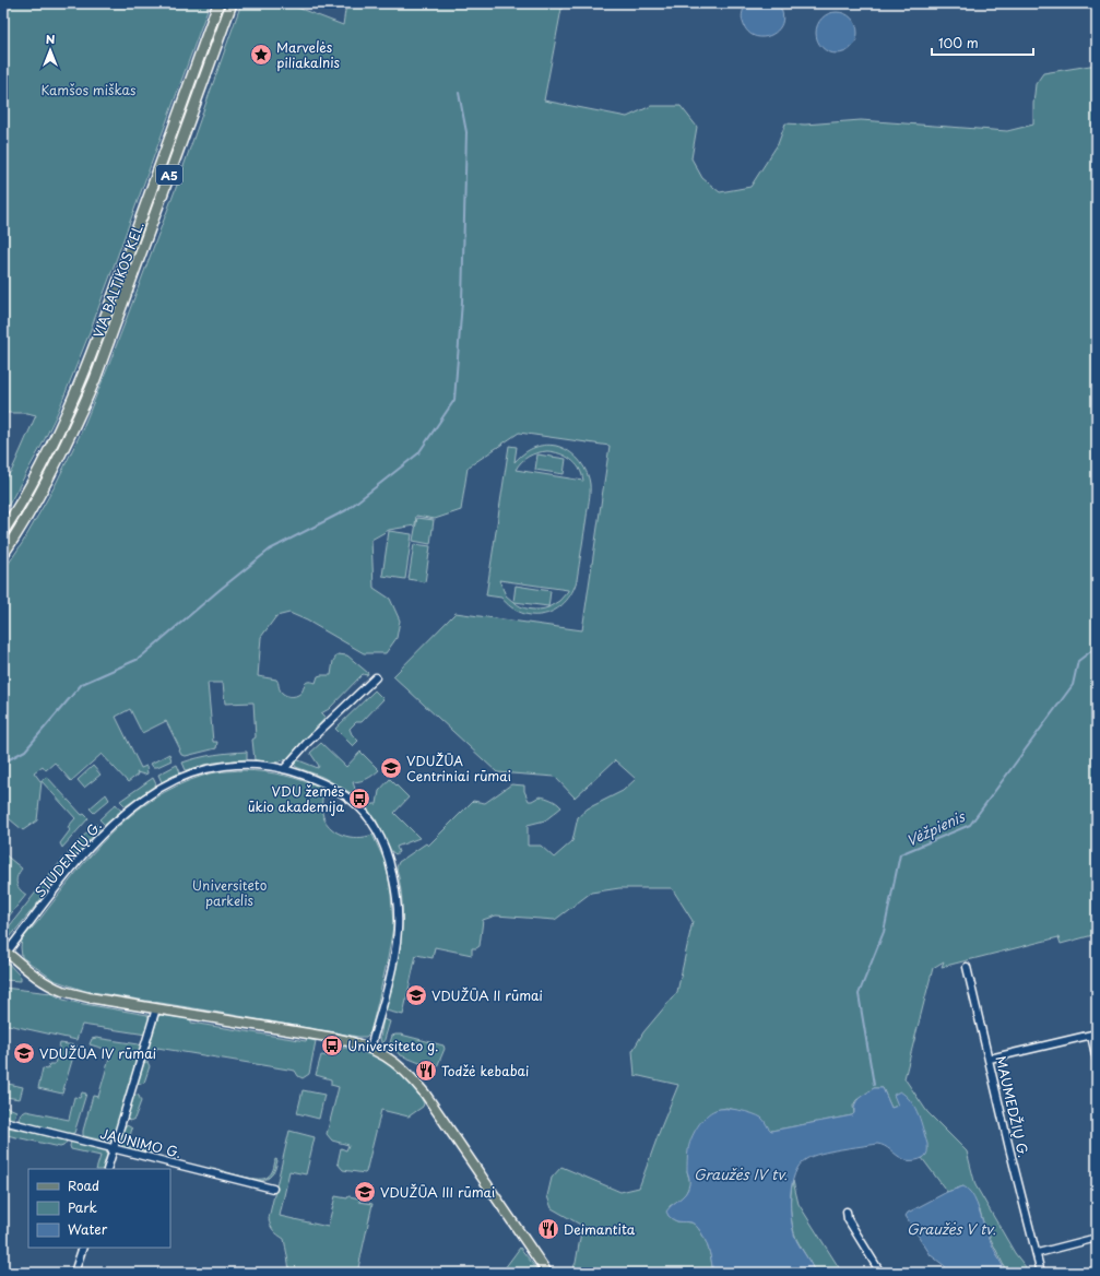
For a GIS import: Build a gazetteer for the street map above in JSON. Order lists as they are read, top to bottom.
{
  "streets": {
    "highway": ["A5", "VIA BALTIKOS KEL."],
    "street": ["STUDENTŲ G.", "MAUMEDŽIŲ G.", "JAUNIMO G."]
  },
  "water": ["Vėžpienis", "Graužės IV tv.", "Graužės V tv."],
  "parks": ["Kamšos miškas", "Universiteto parkelis"],
  "places": {
    "place": ["Marvelės piliakalnis"],
    "school or university": [
      "VDUŽŪA Centriniai rūmai",
      "VDUŽŪA II rūmai",
      "VDUŽŪA IV rūmai",
      "VDUŽŪA III rūmai"
    ],
    "bus stop": ["VDU žemės ūkio akademija", "Universiteto g."],
    "restaurant": ["Todžė kebabai", "Deimantita"]
  },
  "legend": ["Road", "Park", "Water"],
  "scale_bar": "100 m",
  "north": "top"
}
